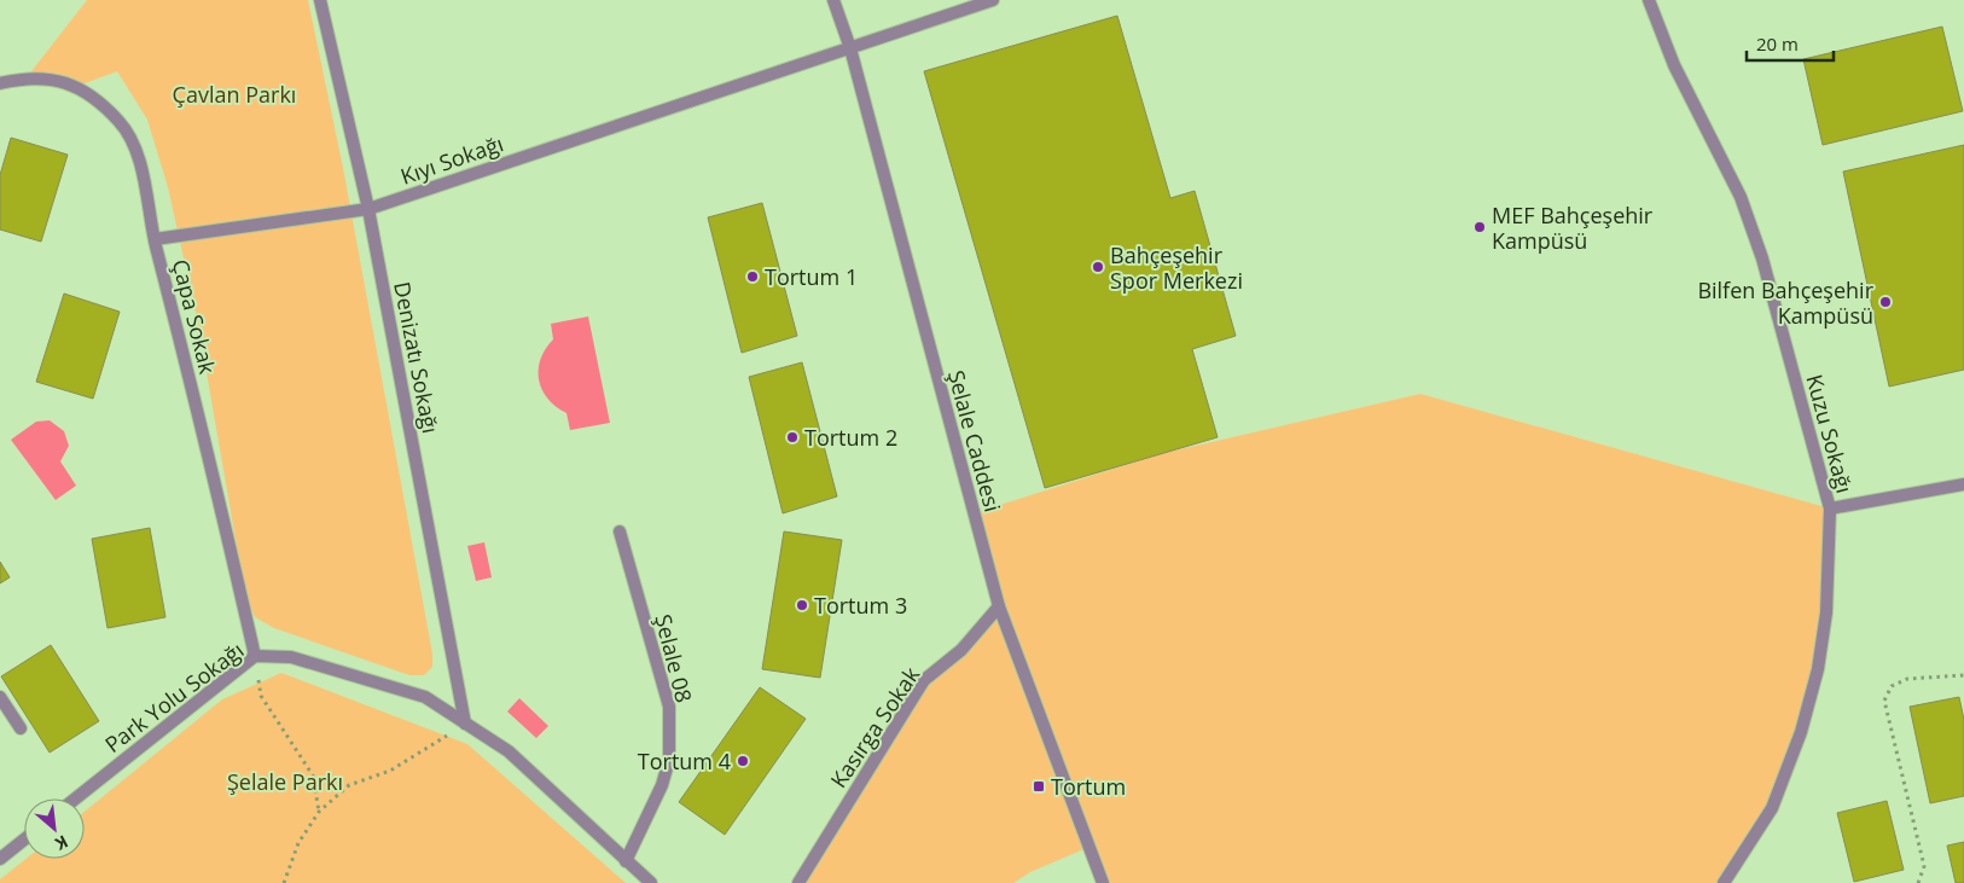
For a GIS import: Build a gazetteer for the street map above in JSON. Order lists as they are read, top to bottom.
{
  "streets": {
    "street": [
      "Kıyı Sokağı",
      "Çapa Sokak",
      "Denizatı Sokağı",
      "Kuzu Sokağı",
      "Şelale Caddesi",
      "Şelale 08",
      "Park Yolu Sokağı",
      "Kasırga Sokak"
    ]
  },
  "crossings": [
    ["Kıyı Sokağı", "Çapa Sokak"],
    ["Kıyı Sokağı", "Denizatı Sokağı"],
    ["Kıyı Sokağı", "Şelale Caddesi"],
    ["Çapa Sokak", "Park Yolu Sokağı"],
    ["Denizatı Sokağı", "Park Yolu Sokağı"],
    ["Şelale Caddesi", "Kasırga Sokak"],
    ["Şelale 08", "Park Yolu Sokağı"]
  ],
  "parks": ["Çavlan Parkı", "Şelale Parkı"],
  "places": {
    "other": [
      "MEF Bahçeşehir Kampüsü",
      "Bahçeşehir Spor Merkezi",
      "Tortum 1",
      "Bilfen Bahçeşehir Kampüsü",
      "Tortum 2",
      "Tortum 3",
      "Tortum 4"
    ],
    "transit": ["Tortum"]
  },
  "scale_bar": "20 m",
  "north": "bottom right"
}
